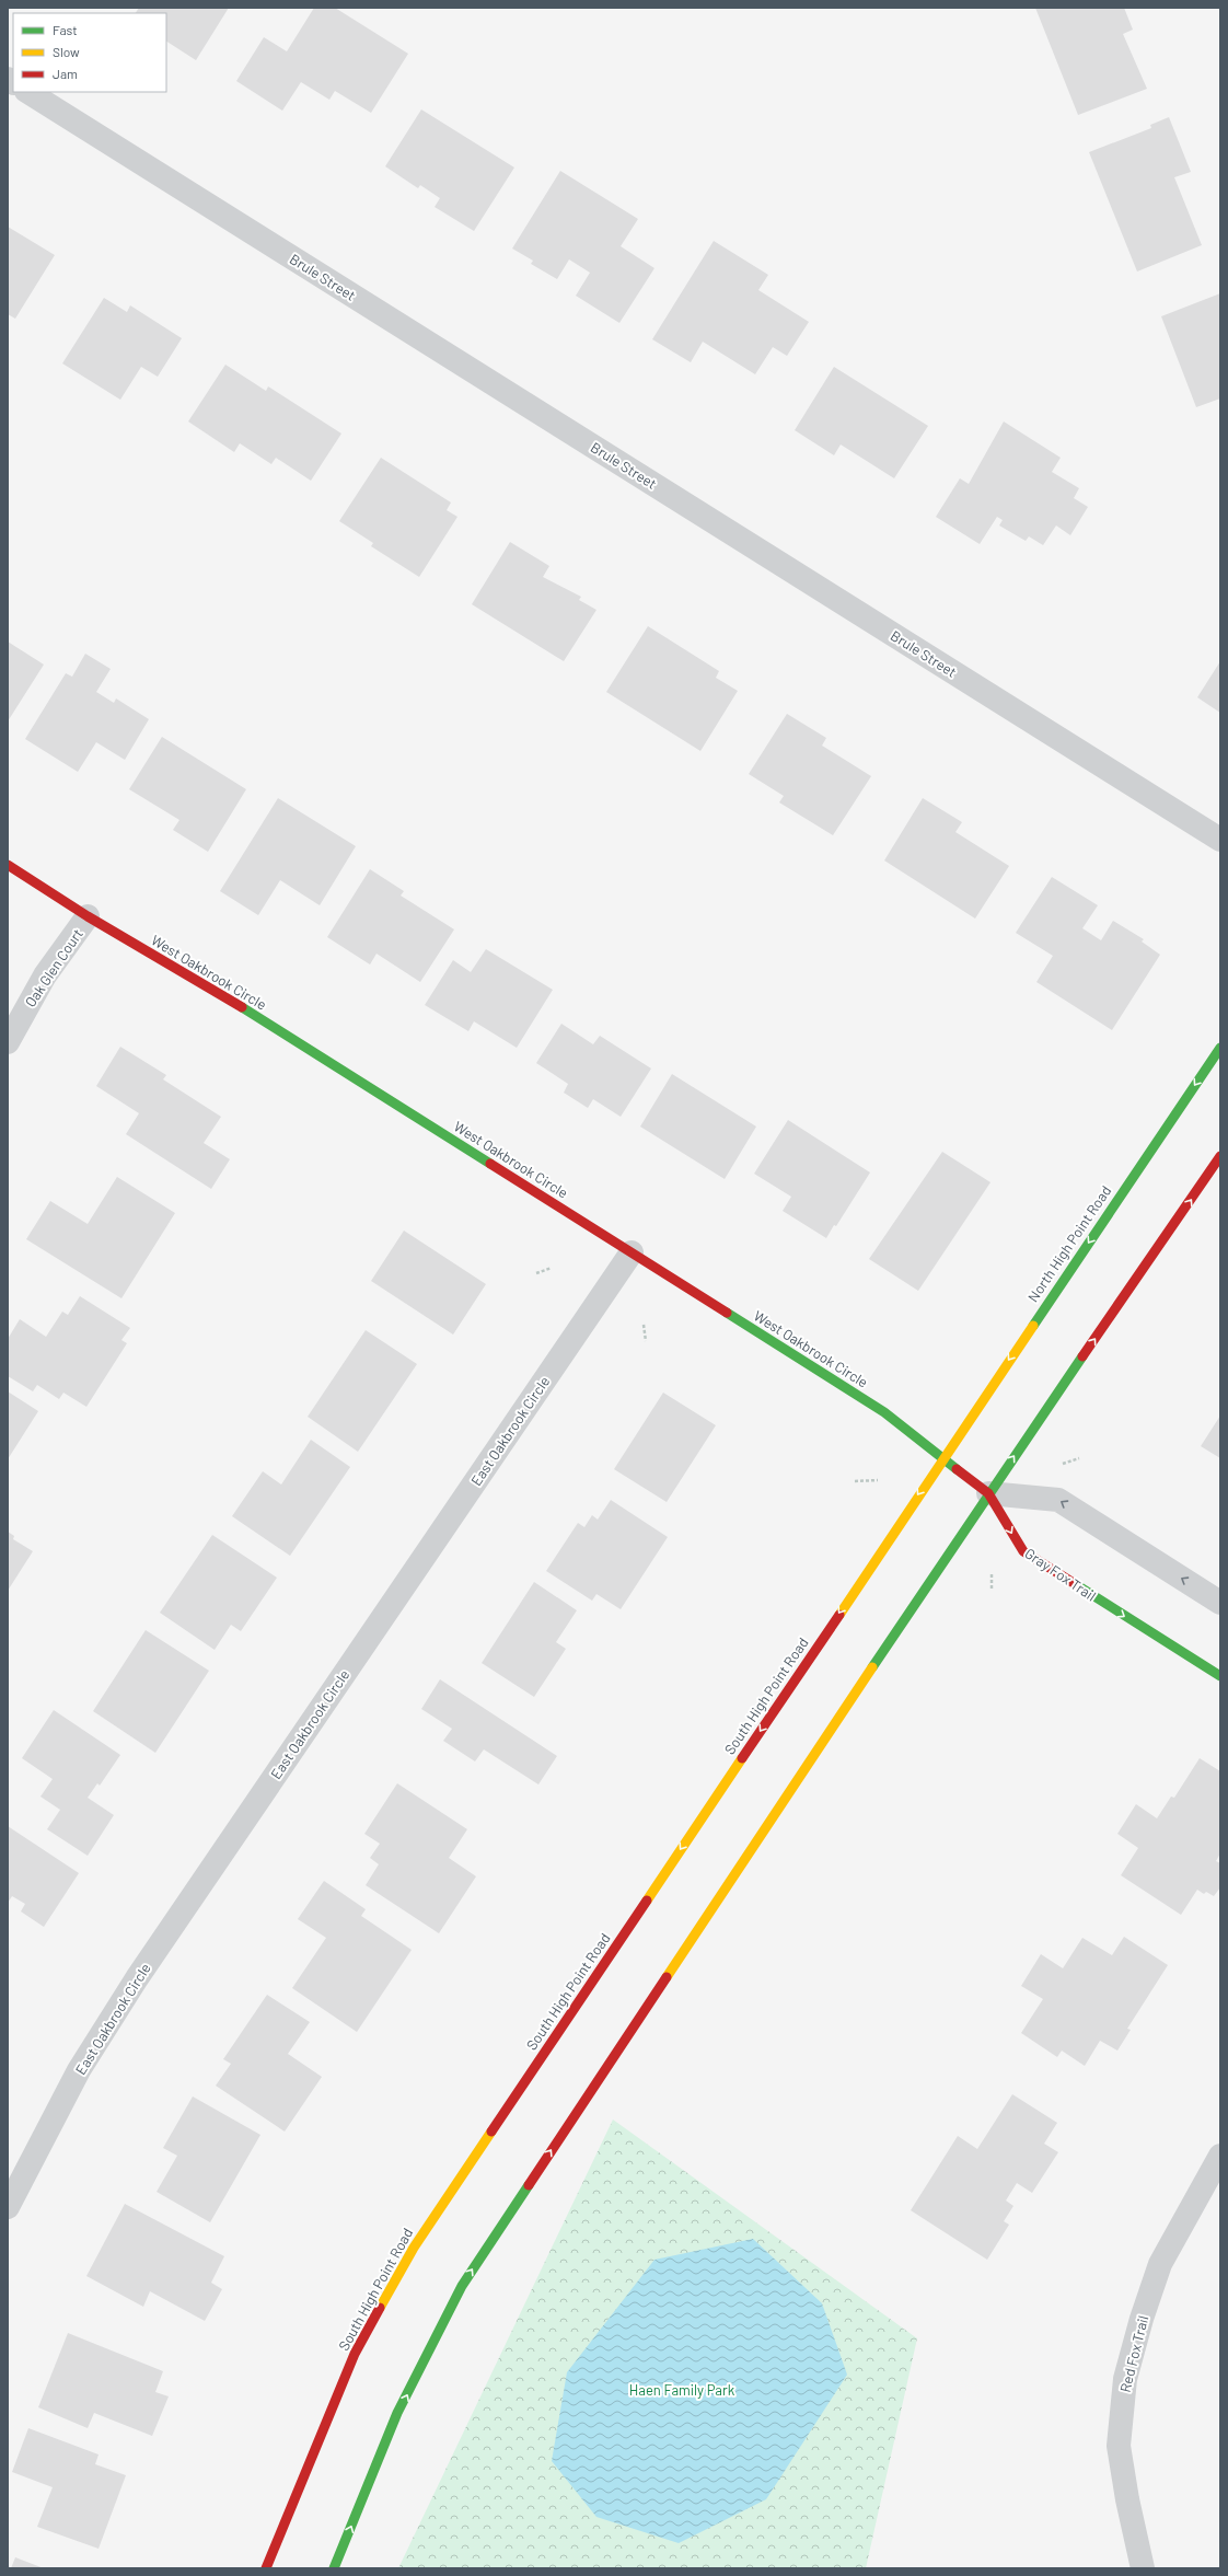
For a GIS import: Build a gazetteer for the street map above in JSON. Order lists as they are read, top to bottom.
{
  "streets": {
    "street": [
      "Brule Street",
      "Oak Glen Court",
      "West Oakbrook Circle",
      "North High Point Road",
      "East Oakbrook Circle",
      "Gray Fox Trail",
      "South High Point Road",
      "Red Fox Trail"
    ]
  },
  "crossings": [
    ["Oak Glen Court", "West Oakbrook Circle"],
    ["West Oakbrook Circle", "North High Point Road"],
    ["West Oakbrook Circle", "East Oakbrook Circle"],
    ["West Oakbrook Circle", "Gray Fox Trail"],
    ["West Oakbrook Circle", "South High Point Road"],
    ["North High Point Road", "South High Point Road"]
  ],
  "parks": ["Haen Family Park"],
  "legend": ["Fast", "Slow", "Jam"]
}
